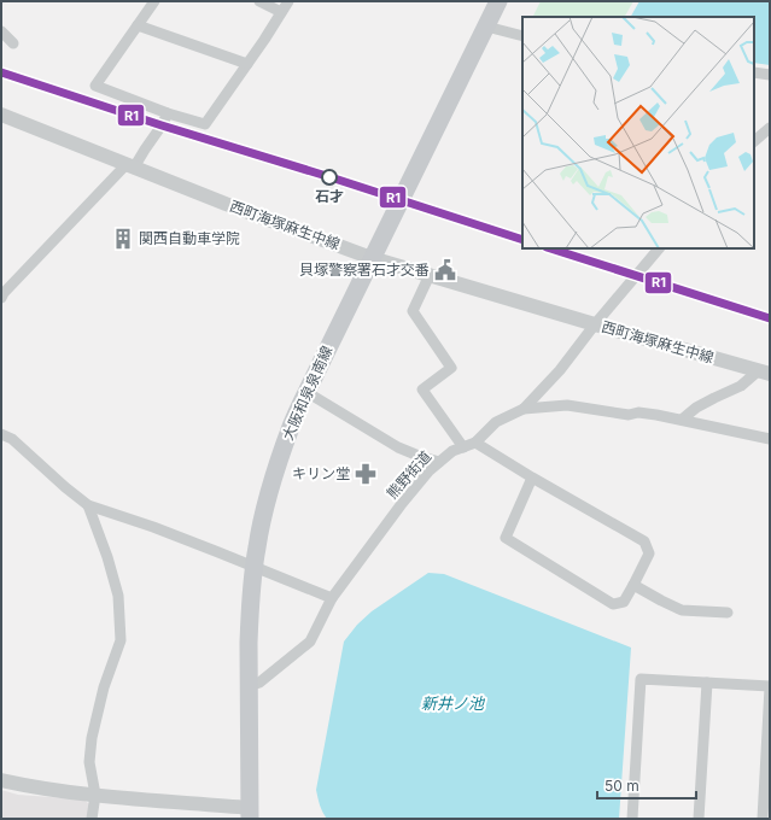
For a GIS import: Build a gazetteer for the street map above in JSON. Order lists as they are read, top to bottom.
{
  "streets": {
    "main road": ["大阪和泉泉南線"],
    "street": ["西町海塚麻生中線", "熊野街道"]
  },
  "crossings": [
    ["西町海塚麻生中線", "大阪和泉泉南線"],
    ["大阪和泉泉南線", "熊野街道"]
  ],
  "water": ["新井ノ池"],
  "places": {
    "other": ["石才"],
    "building": ["関西自動車学院"],
    "public building": ["貝塚警察署石才交番"],
    "pharmacy": ["キリン堂"]
  },
  "lines": ["transit line R1"],
  "scale_bar": "50 m"
}
